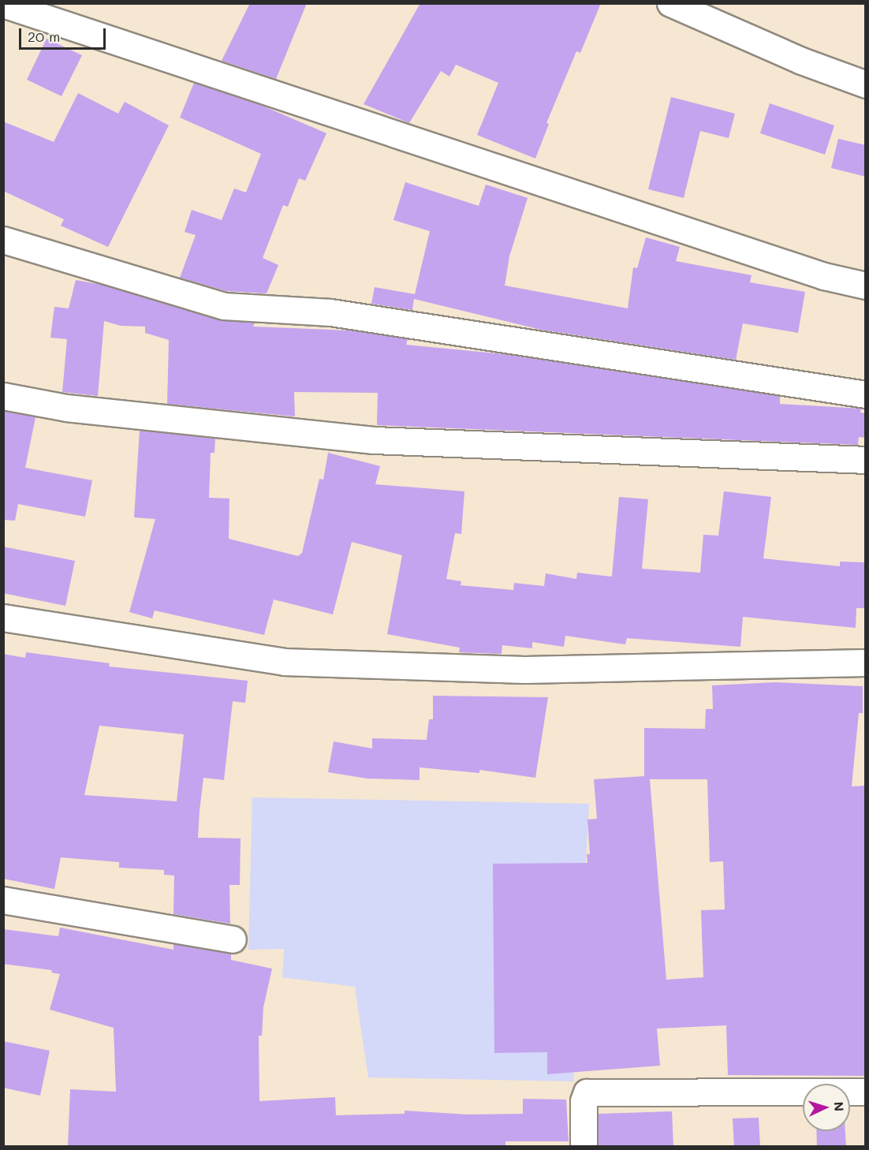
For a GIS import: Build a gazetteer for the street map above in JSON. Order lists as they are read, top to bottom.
{
  "scale_bar": "20 m",
  "north": "right"
}
